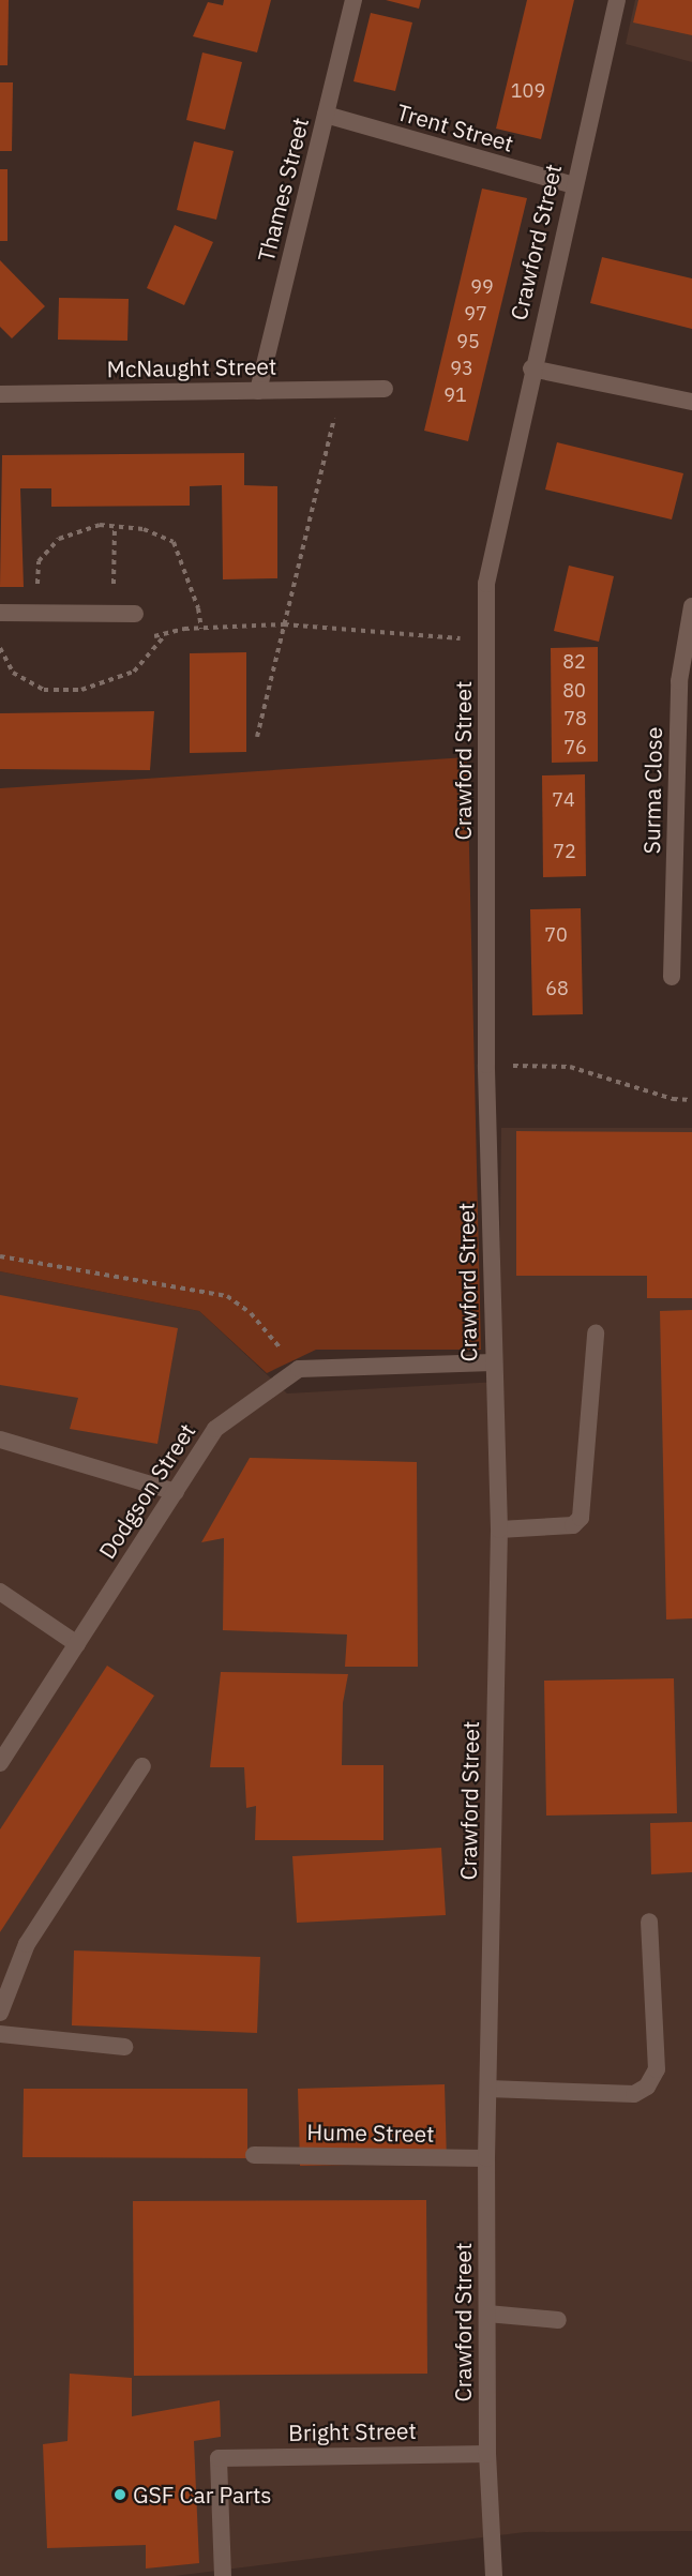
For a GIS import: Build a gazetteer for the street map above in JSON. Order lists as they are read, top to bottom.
{
  "streets": {
    "street": [
      "Trent Street",
      "Thames Street",
      "Crawford Street",
      "McNaught Street",
      "Surma Close",
      "Dodgson Street",
      "Hume Street",
      "Bright Street"
    ]
  },
  "crossings": [
    ["Trent Street", "Thames Street"],
    ["Trent Street", "Crawford Street"],
    ["Thames Street", "McNaught Street"],
    ["Crawford Street", "Hume Street"],
    ["Crawford Street", "Bright Street"]
  ],
  "places": ["GSF Car Parts"],
  "house_numbers": [
    "109",
    "99",
    "97",
    "95",
    "93",
    "91",
    "82",
    "80",
    "78",
    "76",
    "74",
    "72",
    "70",
    "68"
  ]
}
